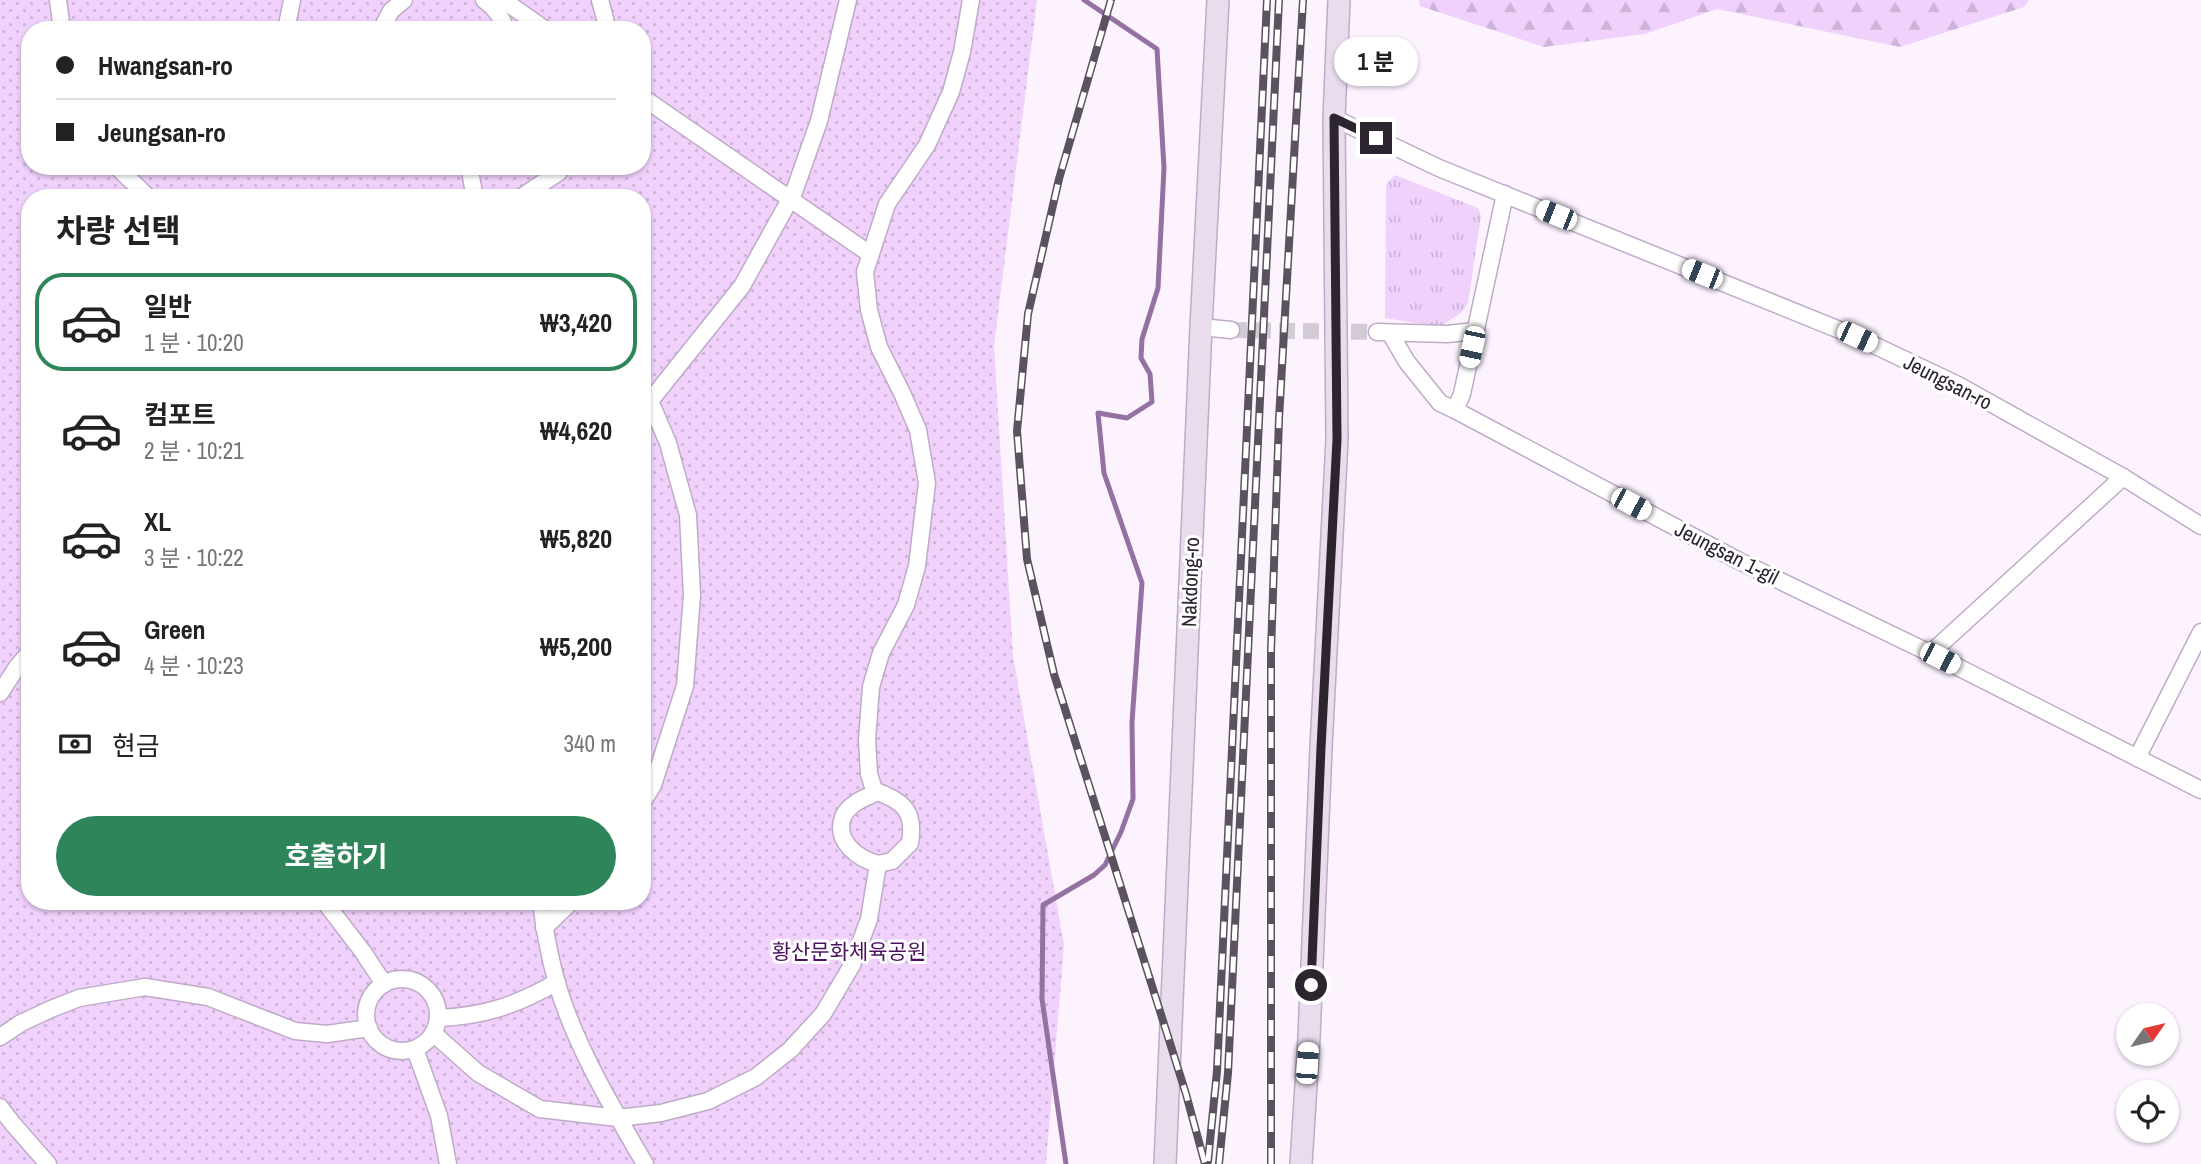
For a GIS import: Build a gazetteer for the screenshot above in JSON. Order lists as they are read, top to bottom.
{
  "streets": {
    "street": ["Jeungsan-ro", "Jeungsan 1-gil", "Nakdong-ro"]
  },
  "parks": ["황산문화체육공원"],
  "north": "top right",
  "page": {
    "banner": ["Hwangsan-ro", "Jeungsan-ro"],
    "bubble": "1 분",
    "heading": "차량 선택",
    "list": [
      {
        "name": "일반",
        "note": "1 분 · 10:20",
        "value": "₩3,420"
      },
      {
        "name": "컴포트",
        "note": "2 분 · 10:21",
        "value": "₩4,620"
      },
      {
        "name": "XL",
        "note": "3 분 · 10:22",
        "value": "₩5,820"
      },
      {
        "name": "Green",
        "note": "4 분 · 10:23",
        "value": "₩5,200"
      }
    ],
    "pay": ["현금", "340 m"],
    "buttons": "호출하기"
  }
}
